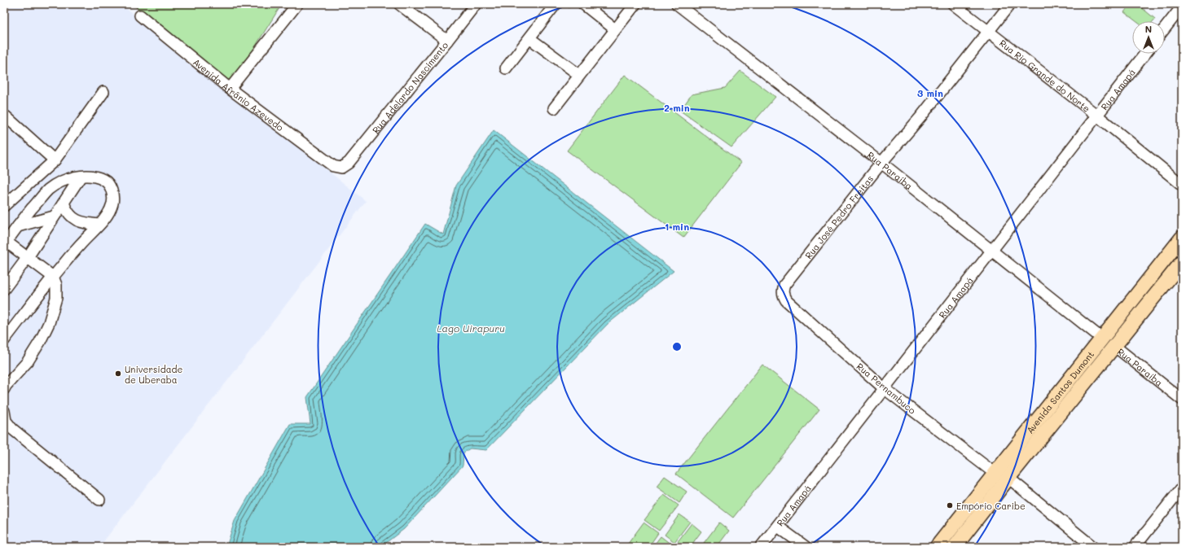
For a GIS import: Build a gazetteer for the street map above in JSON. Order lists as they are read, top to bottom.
{
  "streets": {
    "main road": ["Avenida Santos Dumont"],
    "street": [
      "Rua Rio Grande do Norte",
      "Rua Adelardo Nascimento",
      "Rua Amapá",
      "Avenida Afrânio Azevedo",
      "Rua Paraíba",
      "Rua José Pedro Freitas",
      "Rua Pernambuco"
    ]
  },
  "crossings": [
    ["Rua Rio Grande do Norte", "Rua Amapá"],
    ["Rua Rio Grande do Norte", "Rua José Pedro Freitas"],
    ["Rua Adelardo Nascimento", "Avenida Afrânio Azevedo"],
    ["Rua Amapá", "Rua Paraíba"],
    ["Rua Amapá", "Rua Pernambuco"],
    ["Rua Paraíba", "Rua José Pedro Freitas"],
    ["Rua Paraíba", "Avenida Santos Dumont"],
    ["Rua José Pedro Freitas", "Rua Pernambuco"],
    ["Rua Pernambuco", "Avenida Santos Dumont"]
  ],
  "water": ["Lago Uirapuru"],
  "places": ["Universidade de Uberaba", "Empório Caribe"],
  "north": "top",
  "rings": ["3 min", "2 min", "1 min"]
}
